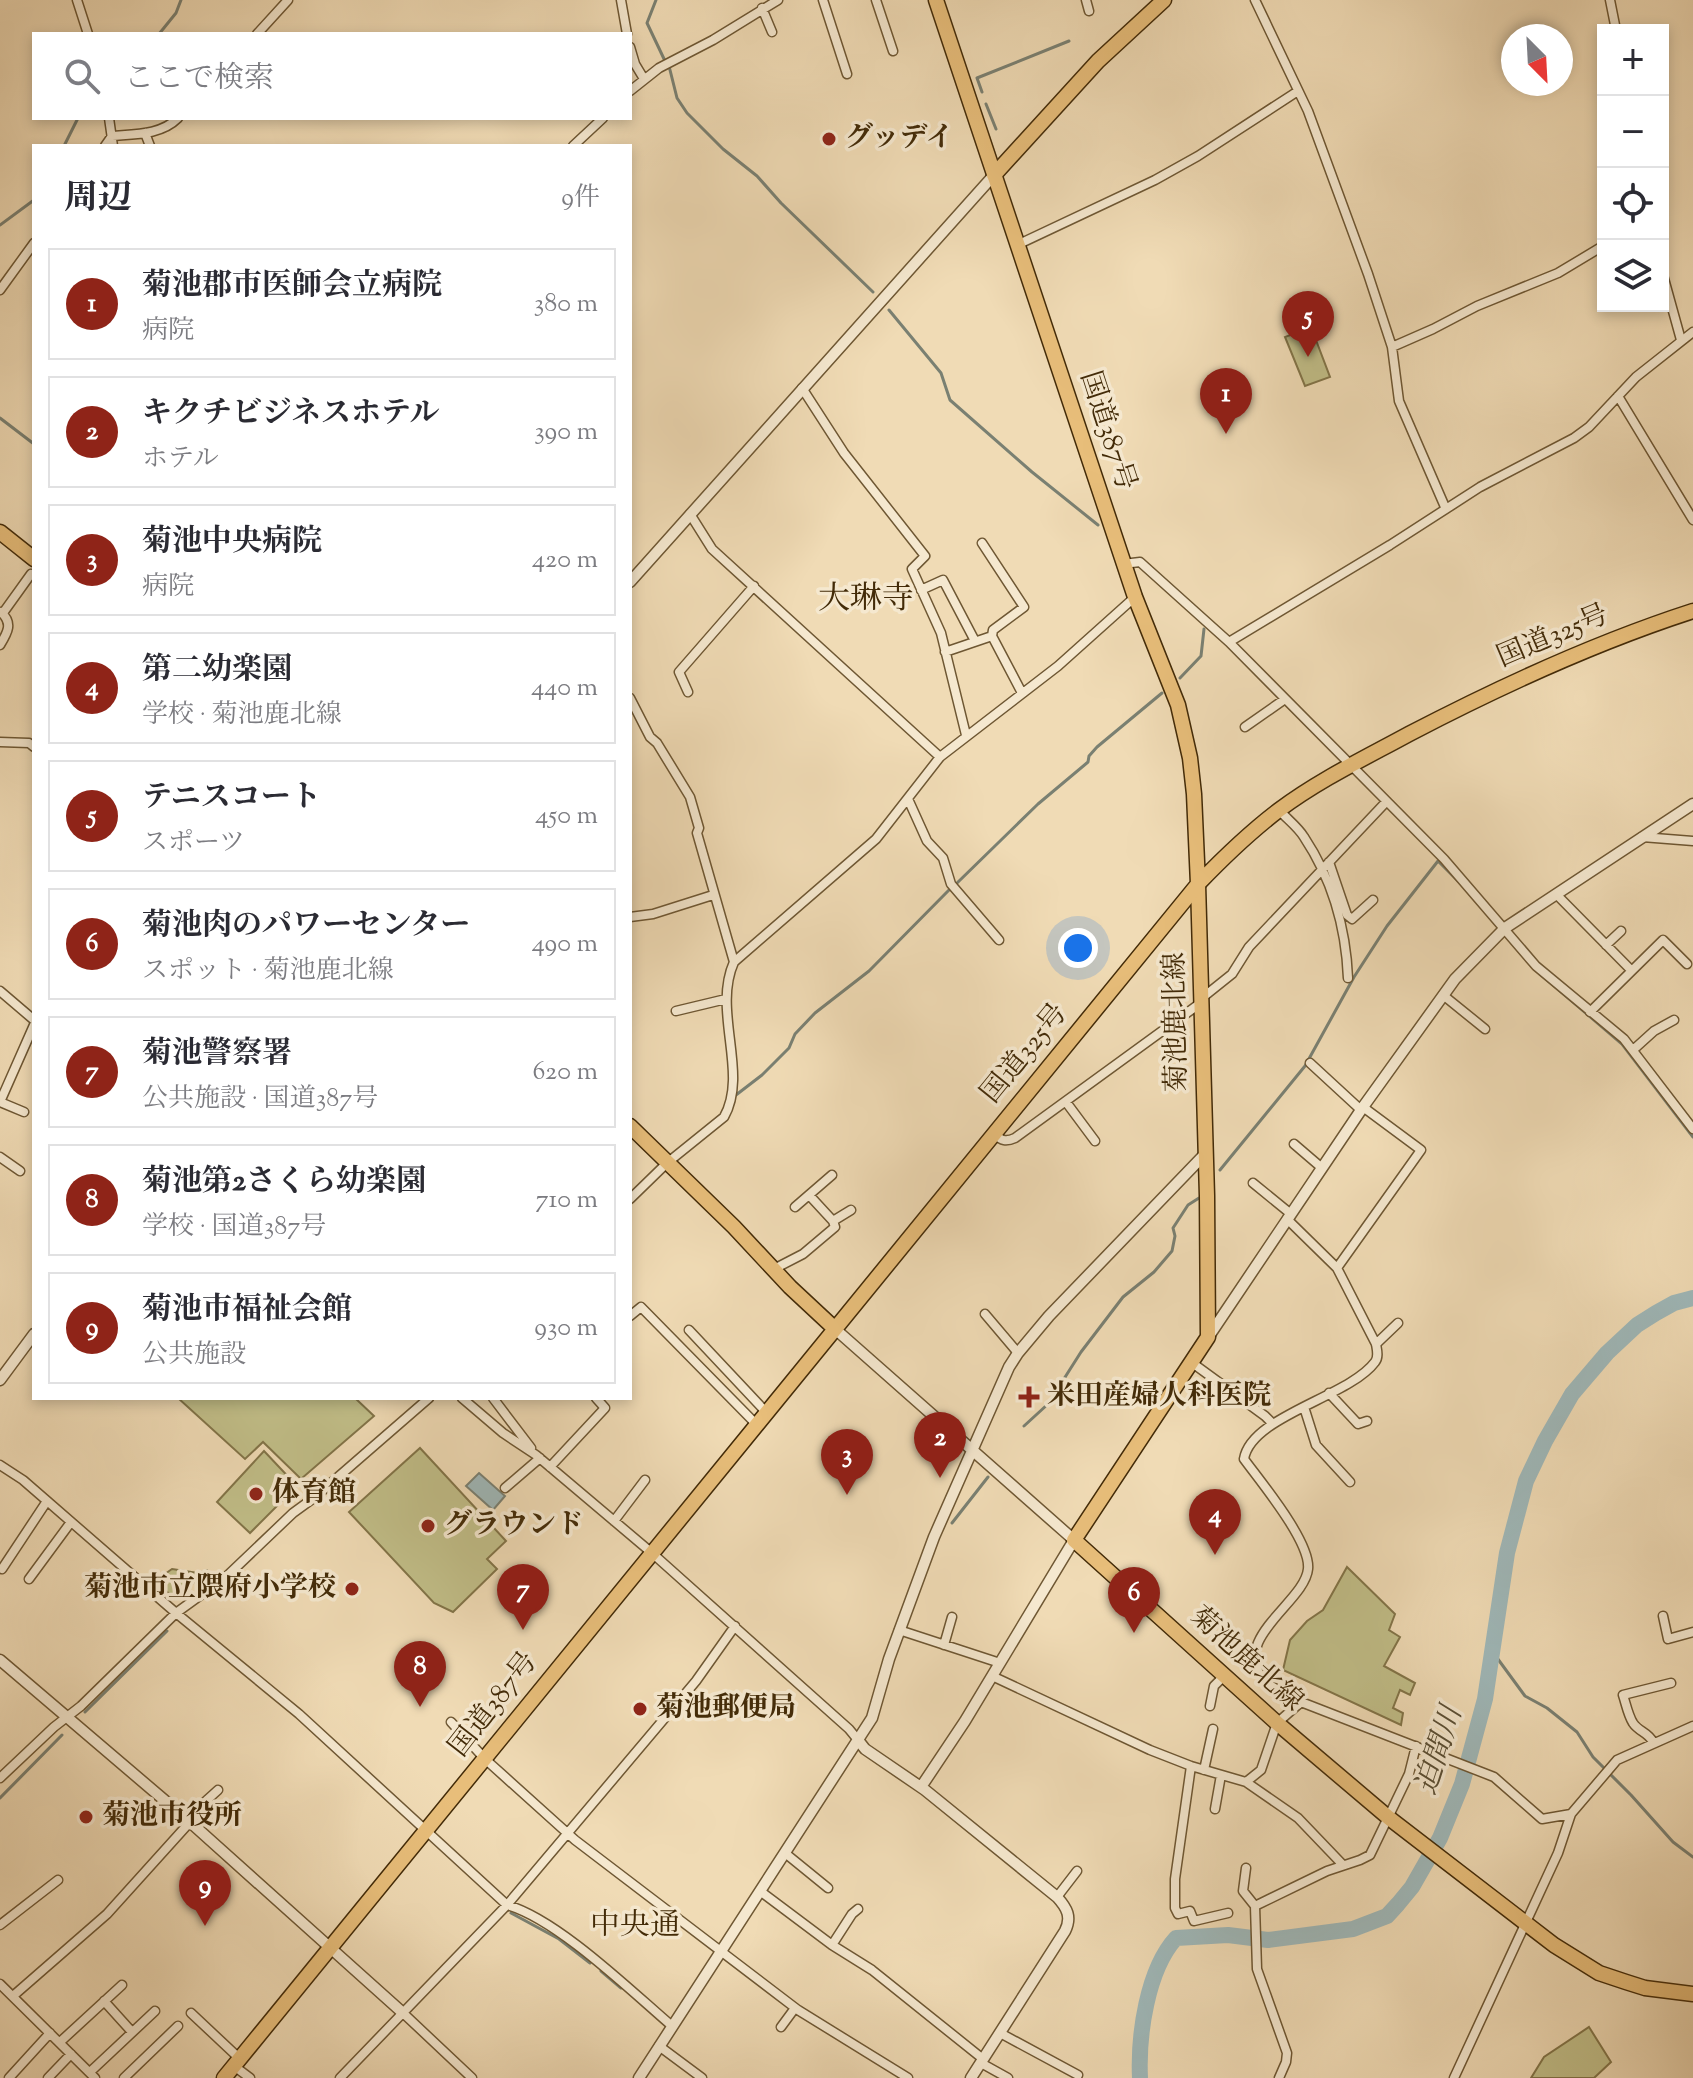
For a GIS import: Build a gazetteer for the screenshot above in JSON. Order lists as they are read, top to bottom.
{
  "streets": {
    "main road": ["国道387号", "国道325号", "菊池鹿北線"]
  },
  "crossings": [
    ["国道387号", "国道325号"],
    ["国道387号", "菊池鹿北線"],
    ["国道325号", "菊池鹿北線"]
  ],
  "districts": ["大琳寺", "中央通"],
  "water": ["迫間川"],
  "places": {
    "other": [
      "グッデイ",
      "体育館",
      "グラウンド",
      "菊池市立隈府小学校",
      "菊池郵便局",
      "菊池市役所"
    ],
    "health": ["米田産婦人科医院"]
  },
  "north": "bottom right",
  "page": {
    "map_buttons": ["+", "−"],
    "search": "ここで検索",
    "heading": ["周辺", "9件"],
    "list": [
      {
        "mark": "1",
        "name": "菊池郡市医師会立病院",
        "note": "病院",
        "value": "380 m"
      },
      {
        "mark": "2",
        "name": "キクチビジネスホテル",
        "note": "ホテル",
        "value": "390 m"
      },
      {
        "mark": "3",
        "name": "菊池中央病院",
        "note": "病院",
        "value": "420 m"
      },
      {
        "mark": "4",
        "name": "第二幼楽園",
        "note": "学校 · 菊池鹿北線",
        "value": "440 m"
      },
      {
        "mark": "5",
        "name": "テニスコート",
        "note": "スポーツ",
        "value": "450 m"
      },
      {
        "mark": "6",
        "name": "菊池肉のパワーセンター",
        "note": "スポット · 菊池鹿北線",
        "value": "490 m"
      },
      {
        "mark": "7",
        "name": "菊池警察署",
        "note": "公共施設 · 国道387号",
        "value": "620 m"
      },
      {
        "mark": "8",
        "name": "菊池第2さくら幼楽園",
        "note": "学校 · 国道387号",
        "value": "710 m"
      },
      {
        "mark": "9",
        "name": "菊池市福祉会館",
        "note": "公共施設",
        "value": "930 m"
      }
    ],
    "pins": [
      "5",
      "1",
      "2",
      "3",
      "4",
      "7",
      "6",
      "8",
      "9"
    ]
  }
}
